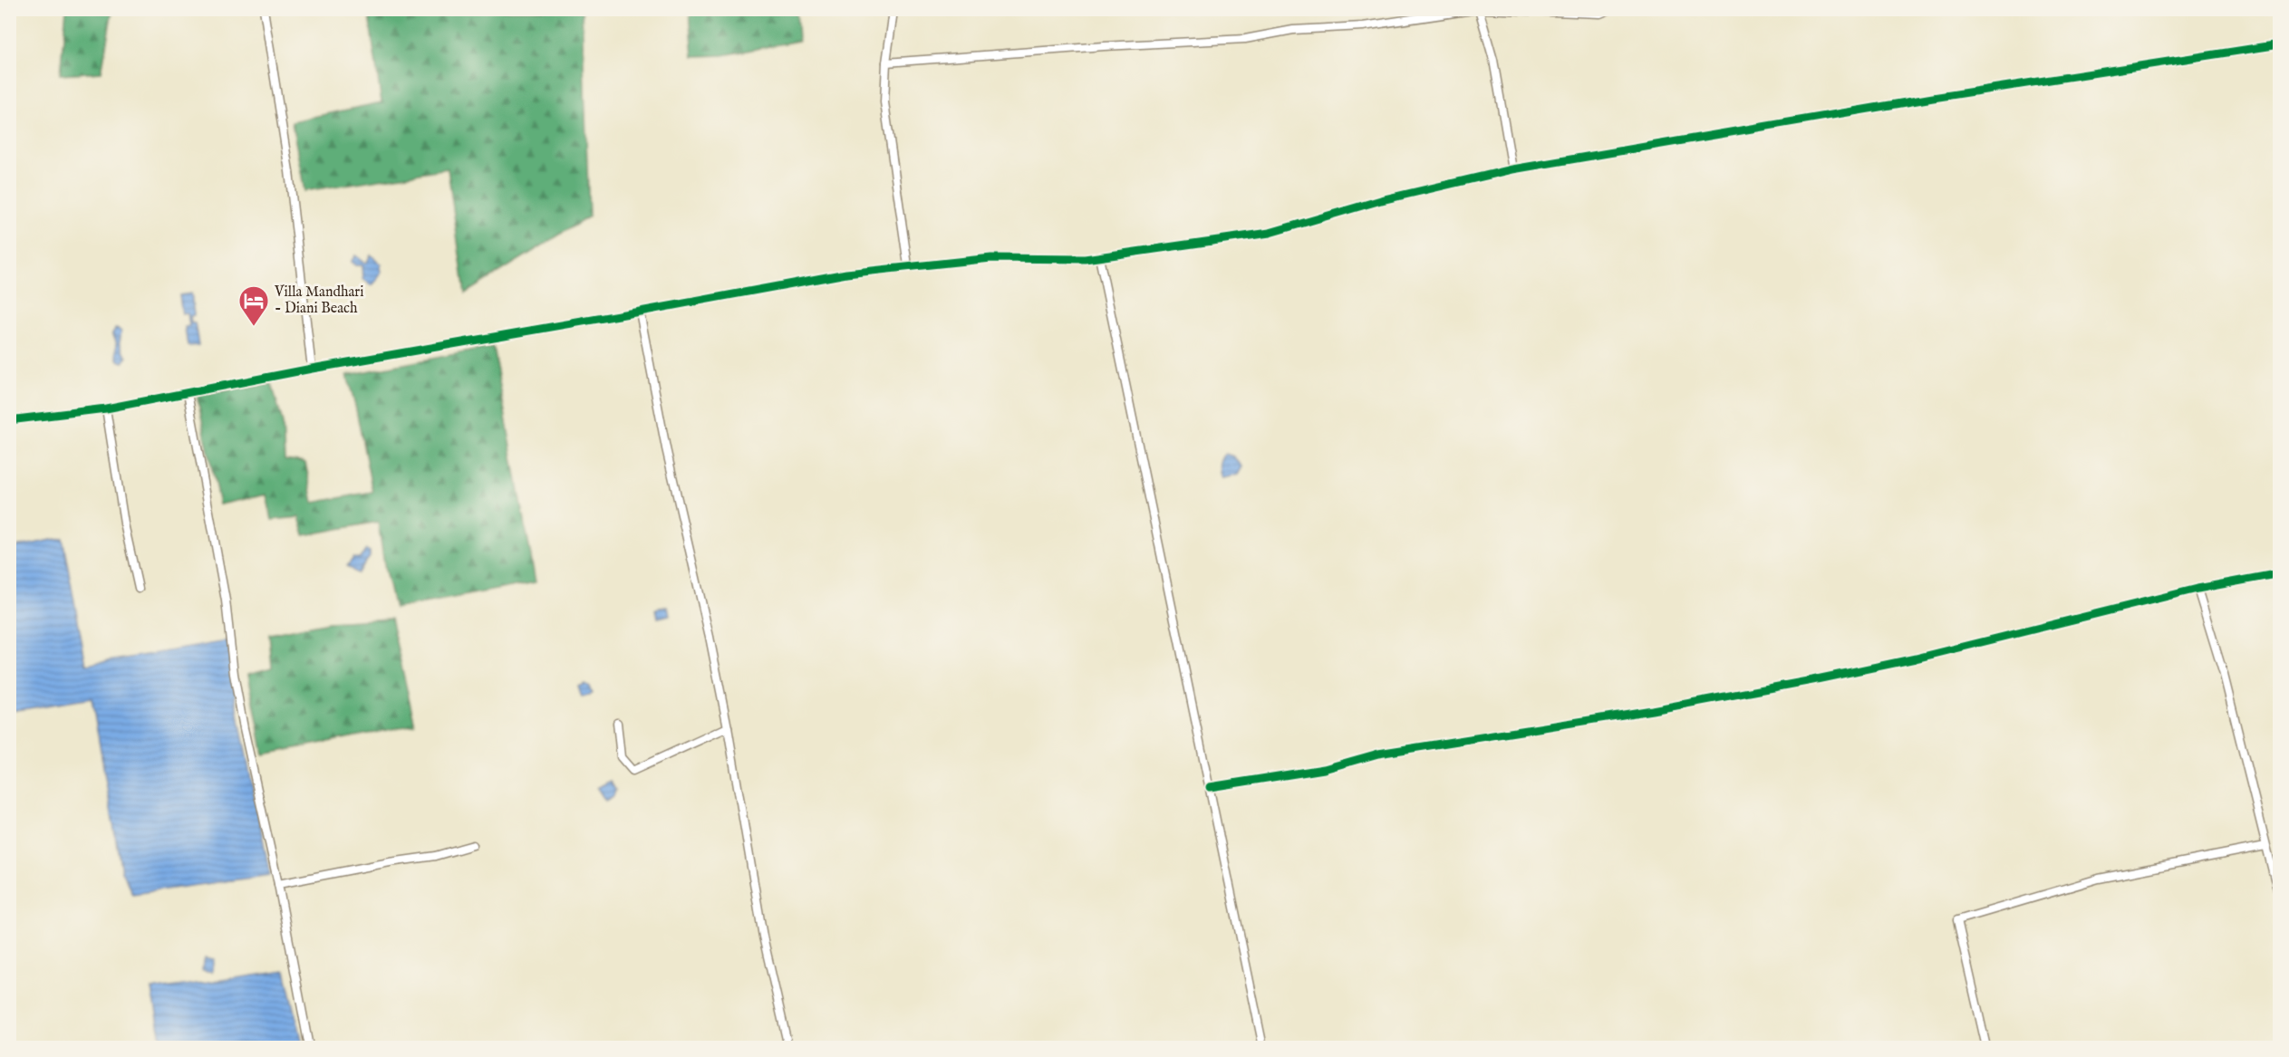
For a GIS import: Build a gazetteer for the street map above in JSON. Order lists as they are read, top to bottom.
{
  "places": {
    "hotel": ["Villa Mandhari - Diani Beach"]
  }
}
